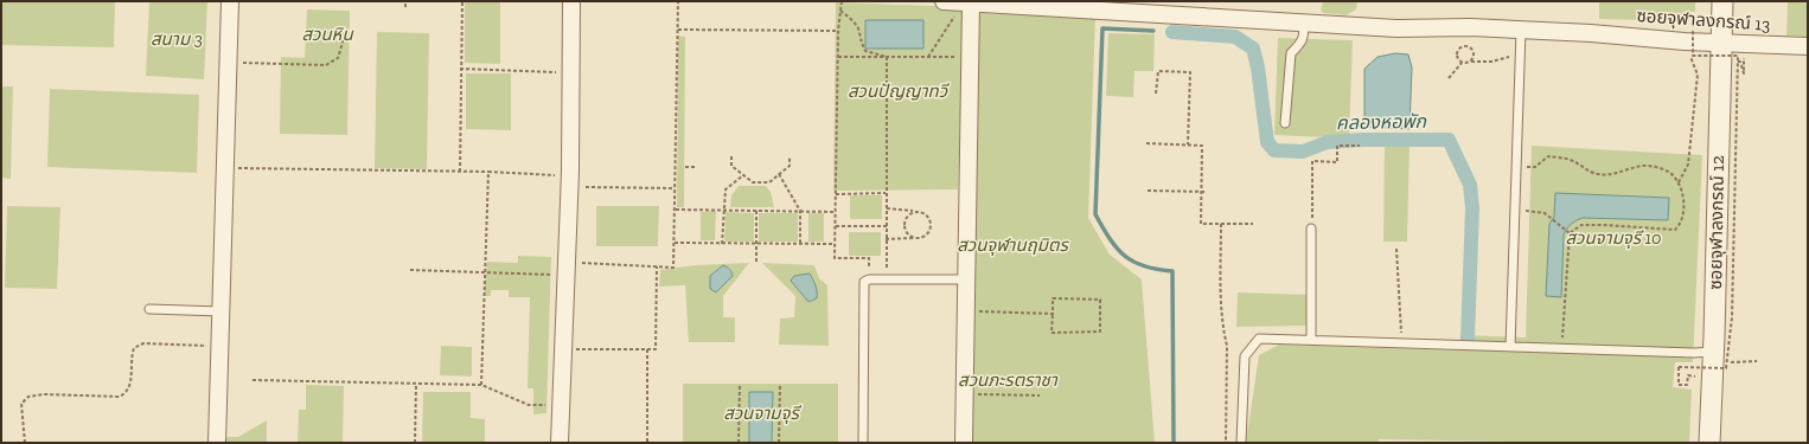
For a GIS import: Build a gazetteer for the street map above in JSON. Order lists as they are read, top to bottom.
{
  "streets": {
    "street": ["ซอยจุฬาลงกรณ์ 13", "ซอยจุฬาลงกรณ์ 12"]
  },
  "crossings": [
    ["ซอยจุฬาลงกรณ์ 13", "ซอยจุฬาลงกรณ์ 12"]
  ],
  "water": ["คลองหอพัก"],
  "parks": [
    "สวนหิน",
    "สนาม 3",
    "สวนปัญญาทวี",
    "สวนจามจุรี 10",
    "สวนจุฬานฤมิตร",
    "สวนภะรตราชา",
    "สวนจามจุรี"
  ]
}
